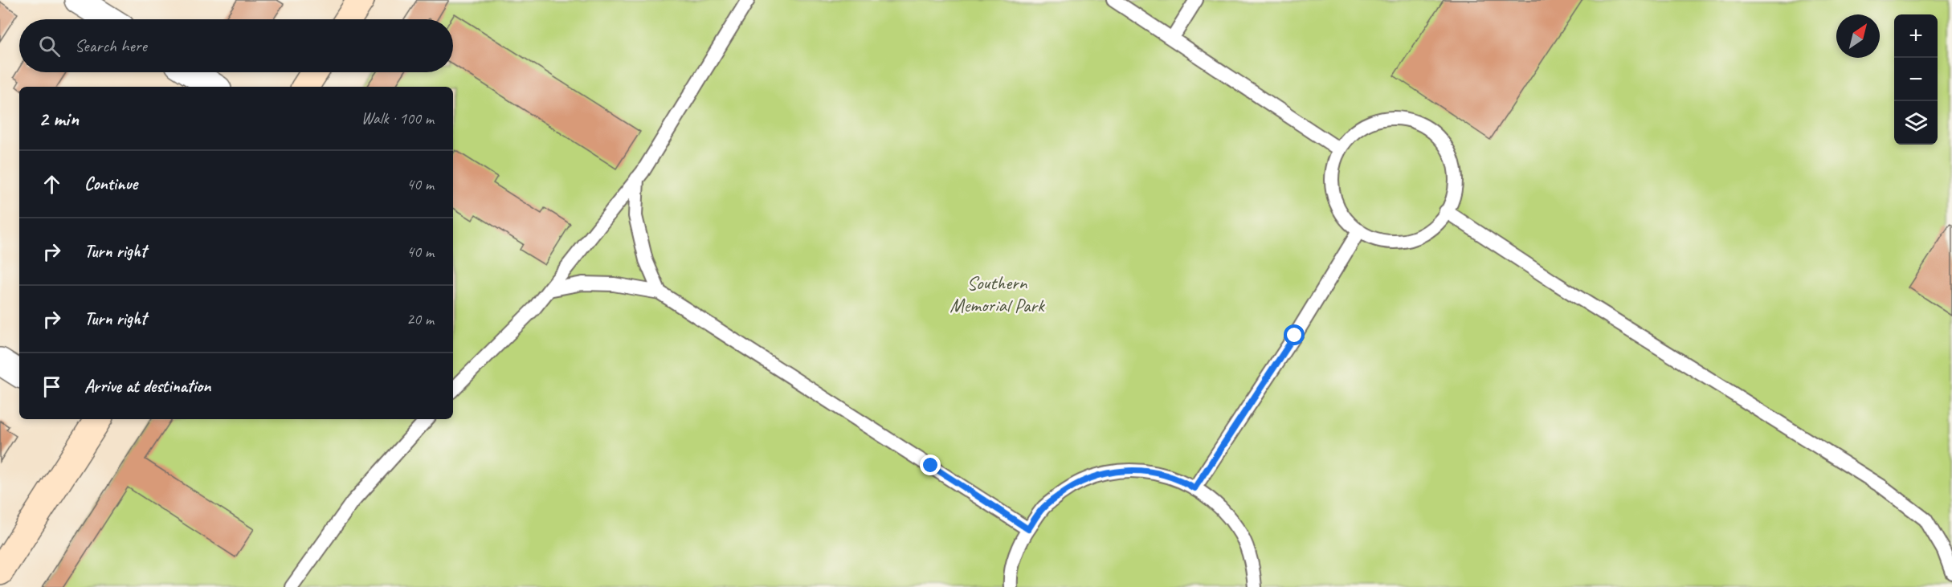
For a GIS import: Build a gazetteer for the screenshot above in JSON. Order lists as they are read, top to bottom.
{
  "parks": ["Southern Memorial Park"],
  "north": "top right",
  "page": {
    "map_buttons": ["+", "−"],
    "search": "Search here",
    "heading": ["2 min", "Walk · 100 m"],
    "list": [
      ["Continue", "40 m"],
      ["Turn right", "40 m"],
      ["Turn right", "20 m"],
      "Arrive at destination"
    ]
  }
}
